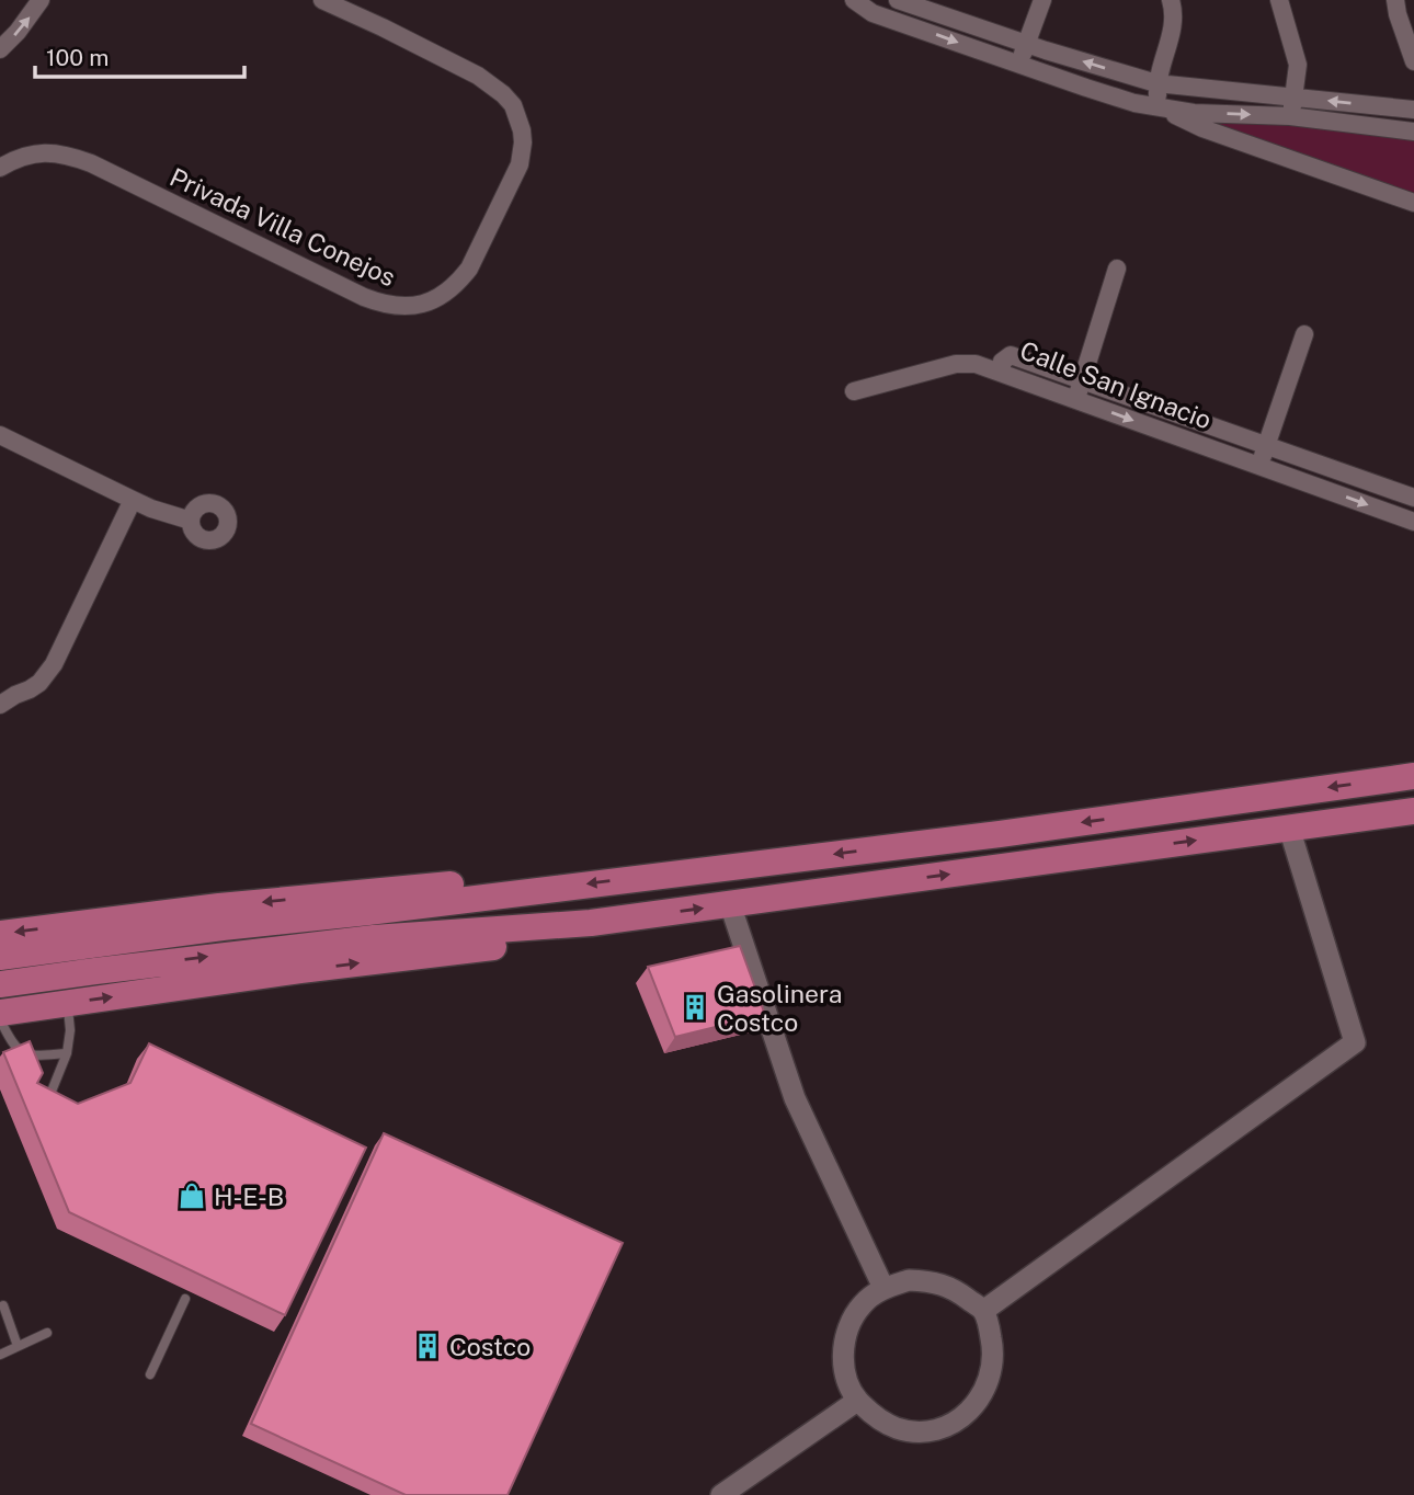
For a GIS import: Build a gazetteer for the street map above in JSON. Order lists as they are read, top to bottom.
{
  "streets": {
    "street": ["Privada Villa Conejos", "Calle San Ignacio"]
  },
  "places": {
    "building": ["Gasolinera Costco", "Costco"],
    "shop": ["H-E-B"]
  },
  "scale_bar": "100 m"
}
